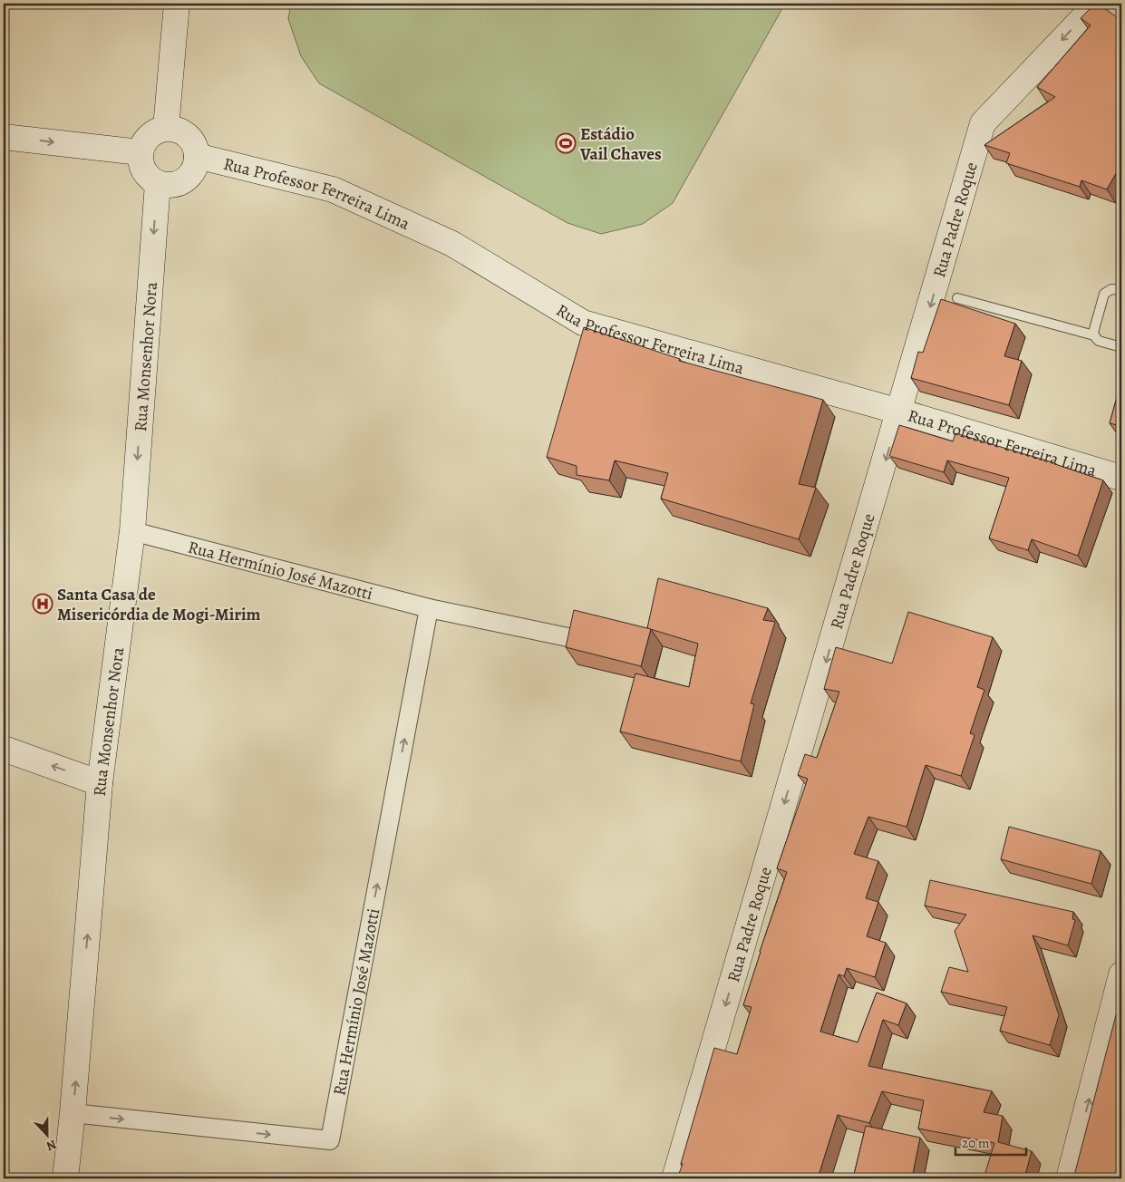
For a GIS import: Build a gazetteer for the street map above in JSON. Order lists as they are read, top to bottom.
{
  "streets": {
    "street": [
      "Rua Professor Ferreira Lima",
      "Rua Padre Roque",
      "Rua Monsenhor Nora",
      "Rua Hermínio José Mazotti"
    ]
  },
  "crossings": [
    ["Rua Professor Ferreira Lima", "Rua Padre Roque"],
    ["Rua Professor Ferreira Lima", "Rua Monsenhor Nora"],
    ["Rua Monsenhor Nora", "Rua Hermínio José Mazotti"]
  ],
  "one_way": ["Rua Padre Roque"],
  "places": {
    "sports": ["Estádio Vail Chaves"],
    "hospital": ["Santa Casa de Misericórdia de Mogi-Mirim"]
  },
  "scale_bar": "20 m",
  "north": "bottom"
}
